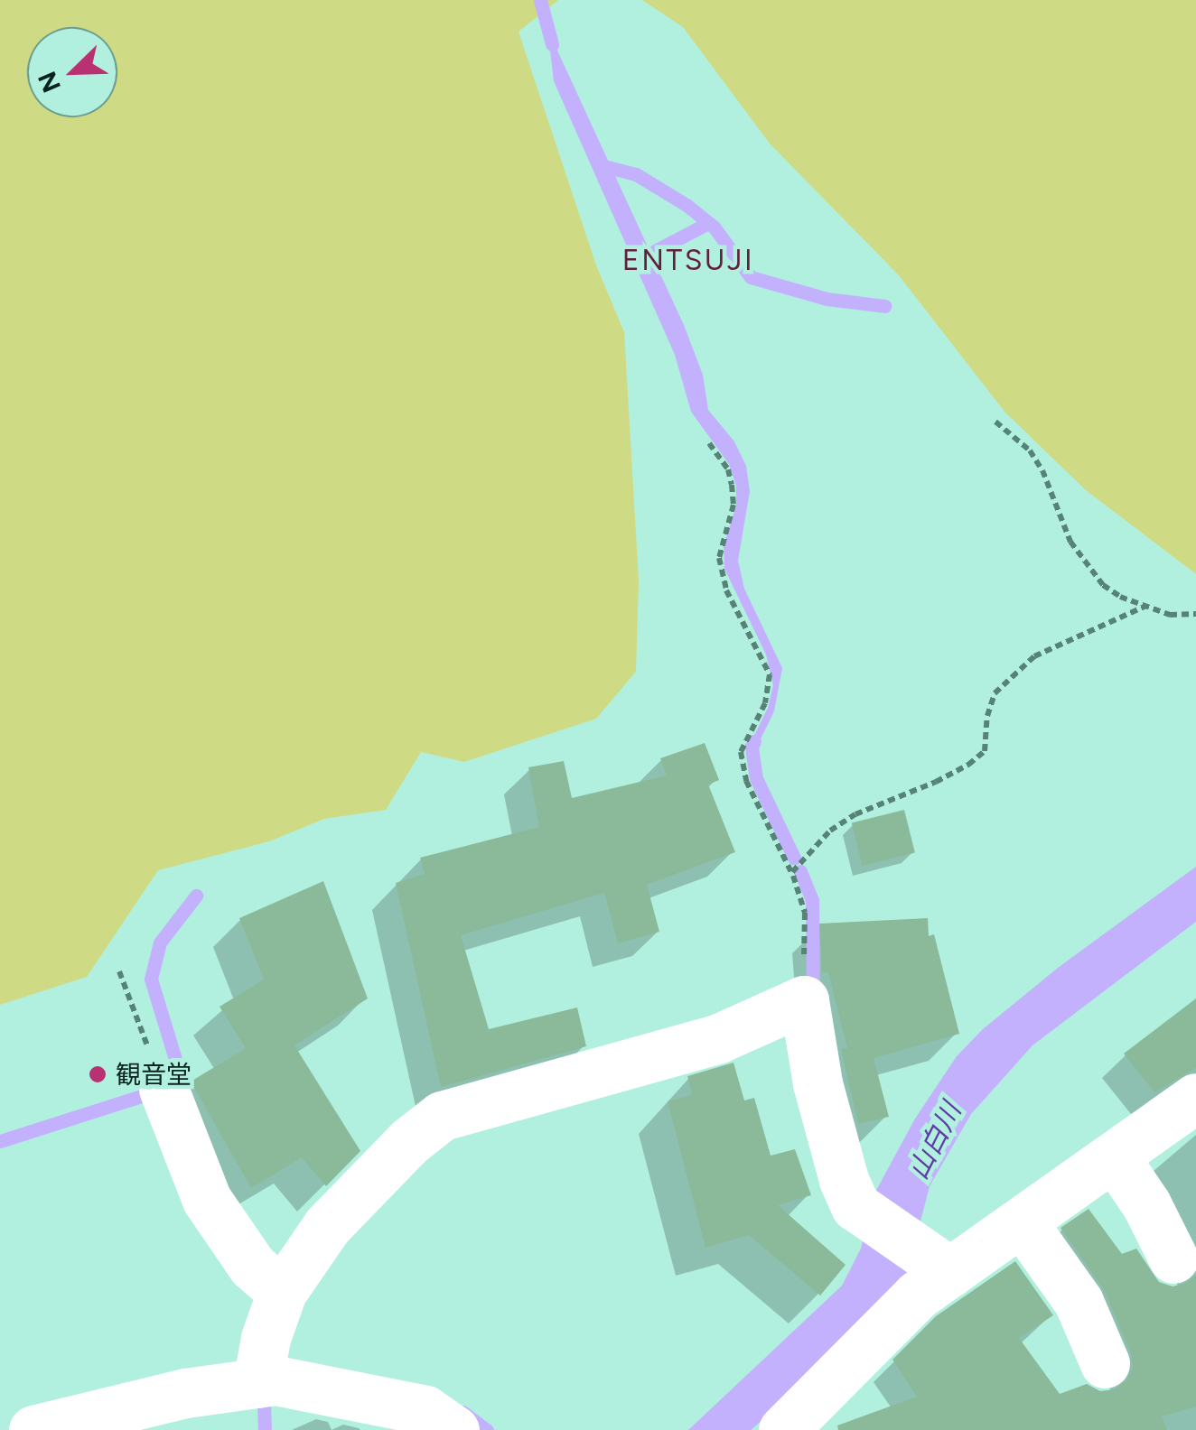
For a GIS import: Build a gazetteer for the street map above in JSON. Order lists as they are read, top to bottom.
{
  "districts": ["ENTSUJI"],
  "water": ["山白川"],
  "places": ["観音堂"],
  "north": "bottom left"
}
